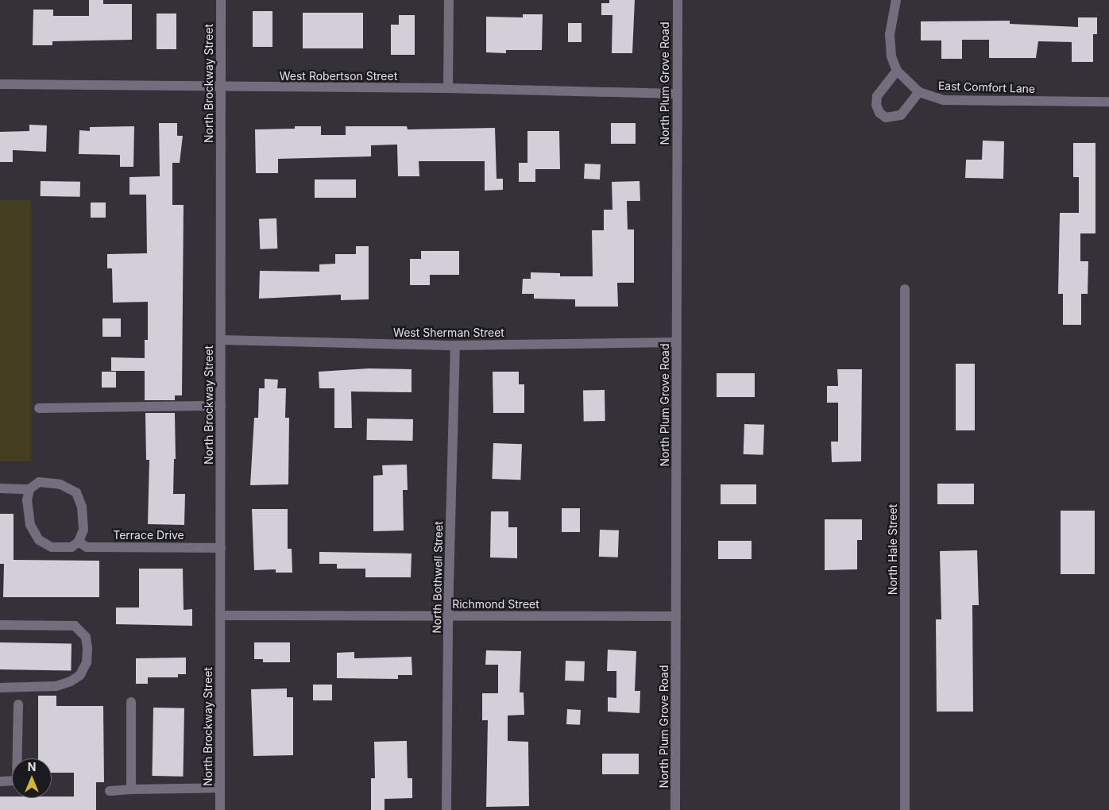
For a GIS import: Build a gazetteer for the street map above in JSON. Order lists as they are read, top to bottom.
{
  "streets": {
    "street": [
      "West Robertson Street",
      "North Brockway Street",
      "North Plum Grove Road",
      "East Comfort Lane",
      "West Sherman Street",
      "Terrace Drive",
      "North Hale Street",
      "North Bothwell Street",
      "Richmond Street"
    ]
  },
  "crossings": [
    ["West Robertson Street", "North Brockway Street"],
    ["West Robertson Street", "North Plum Grove Road"],
    ["North Brockway Street", "West Sherman Street"],
    ["North Brockway Street", "Terrace Drive"],
    ["North Brockway Street", "Richmond Street"],
    ["North Plum Grove Road", "West Sherman Street"],
    ["North Plum Grove Road", "Richmond Street"],
    ["West Sherman Street", "North Bothwell Street"],
    ["North Bothwell Street", "Richmond Street"]
  ],
  "north": "top"
}
